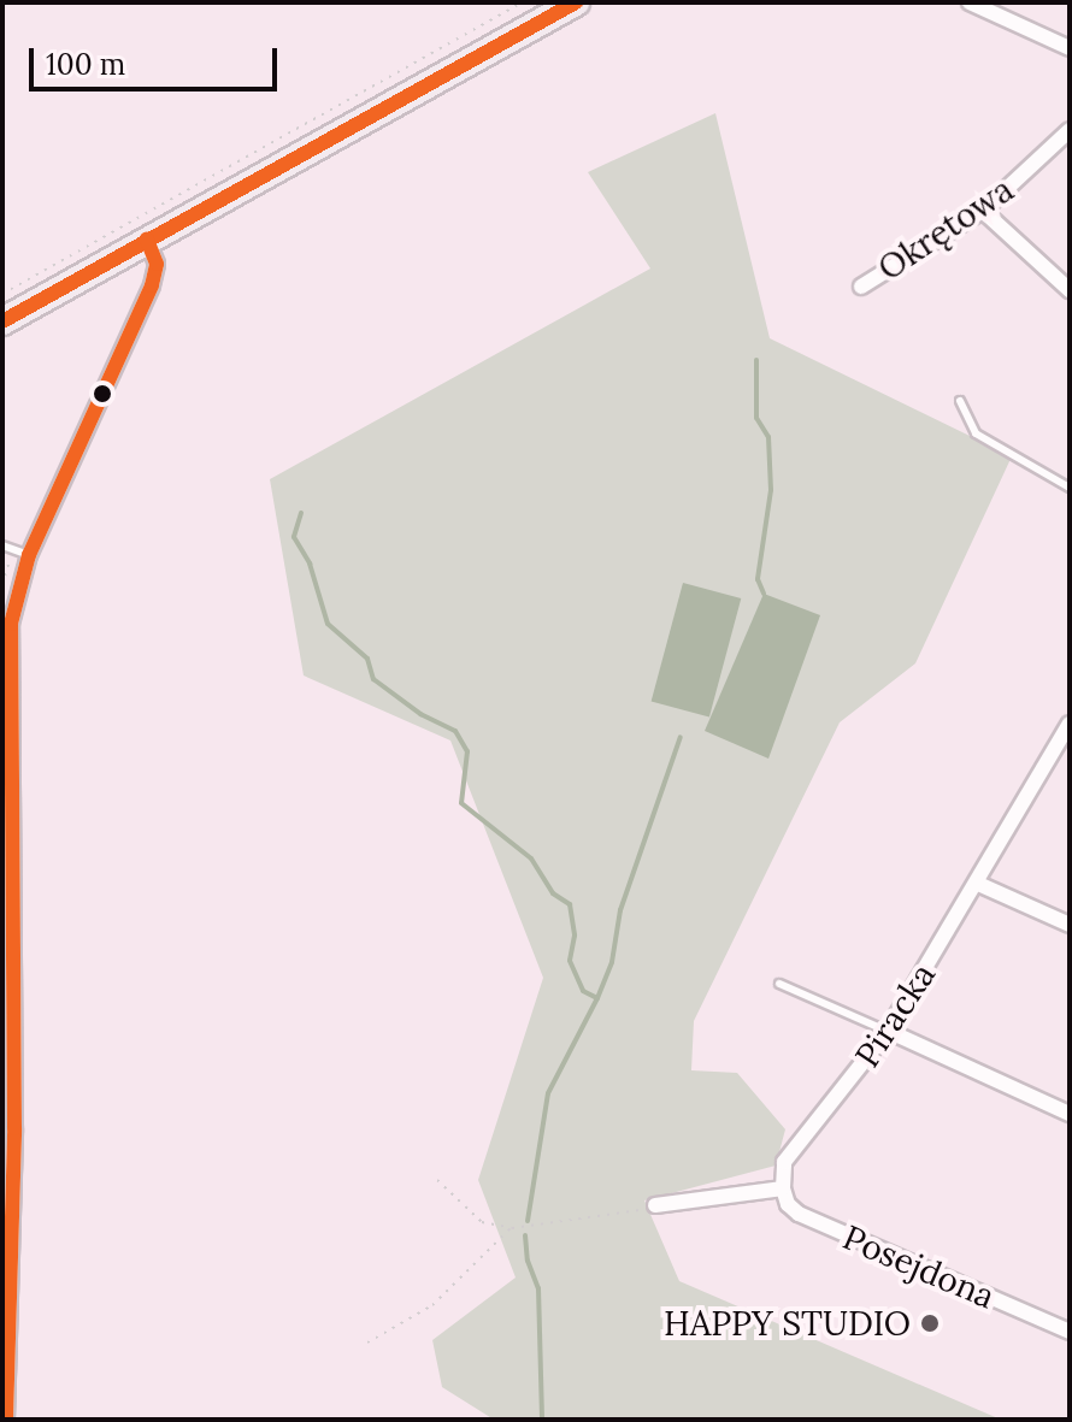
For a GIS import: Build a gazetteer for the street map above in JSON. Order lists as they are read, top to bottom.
{
  "streets": {
    "street": ["Okrętowa", "Piracka", "Posejdona"]
  },
  "crossings": [
    ["Piracka", "Posejdona"]
  ],
  "places": ["HAPPY STUDIO"],
  "scale_bar": "100 m"
}
